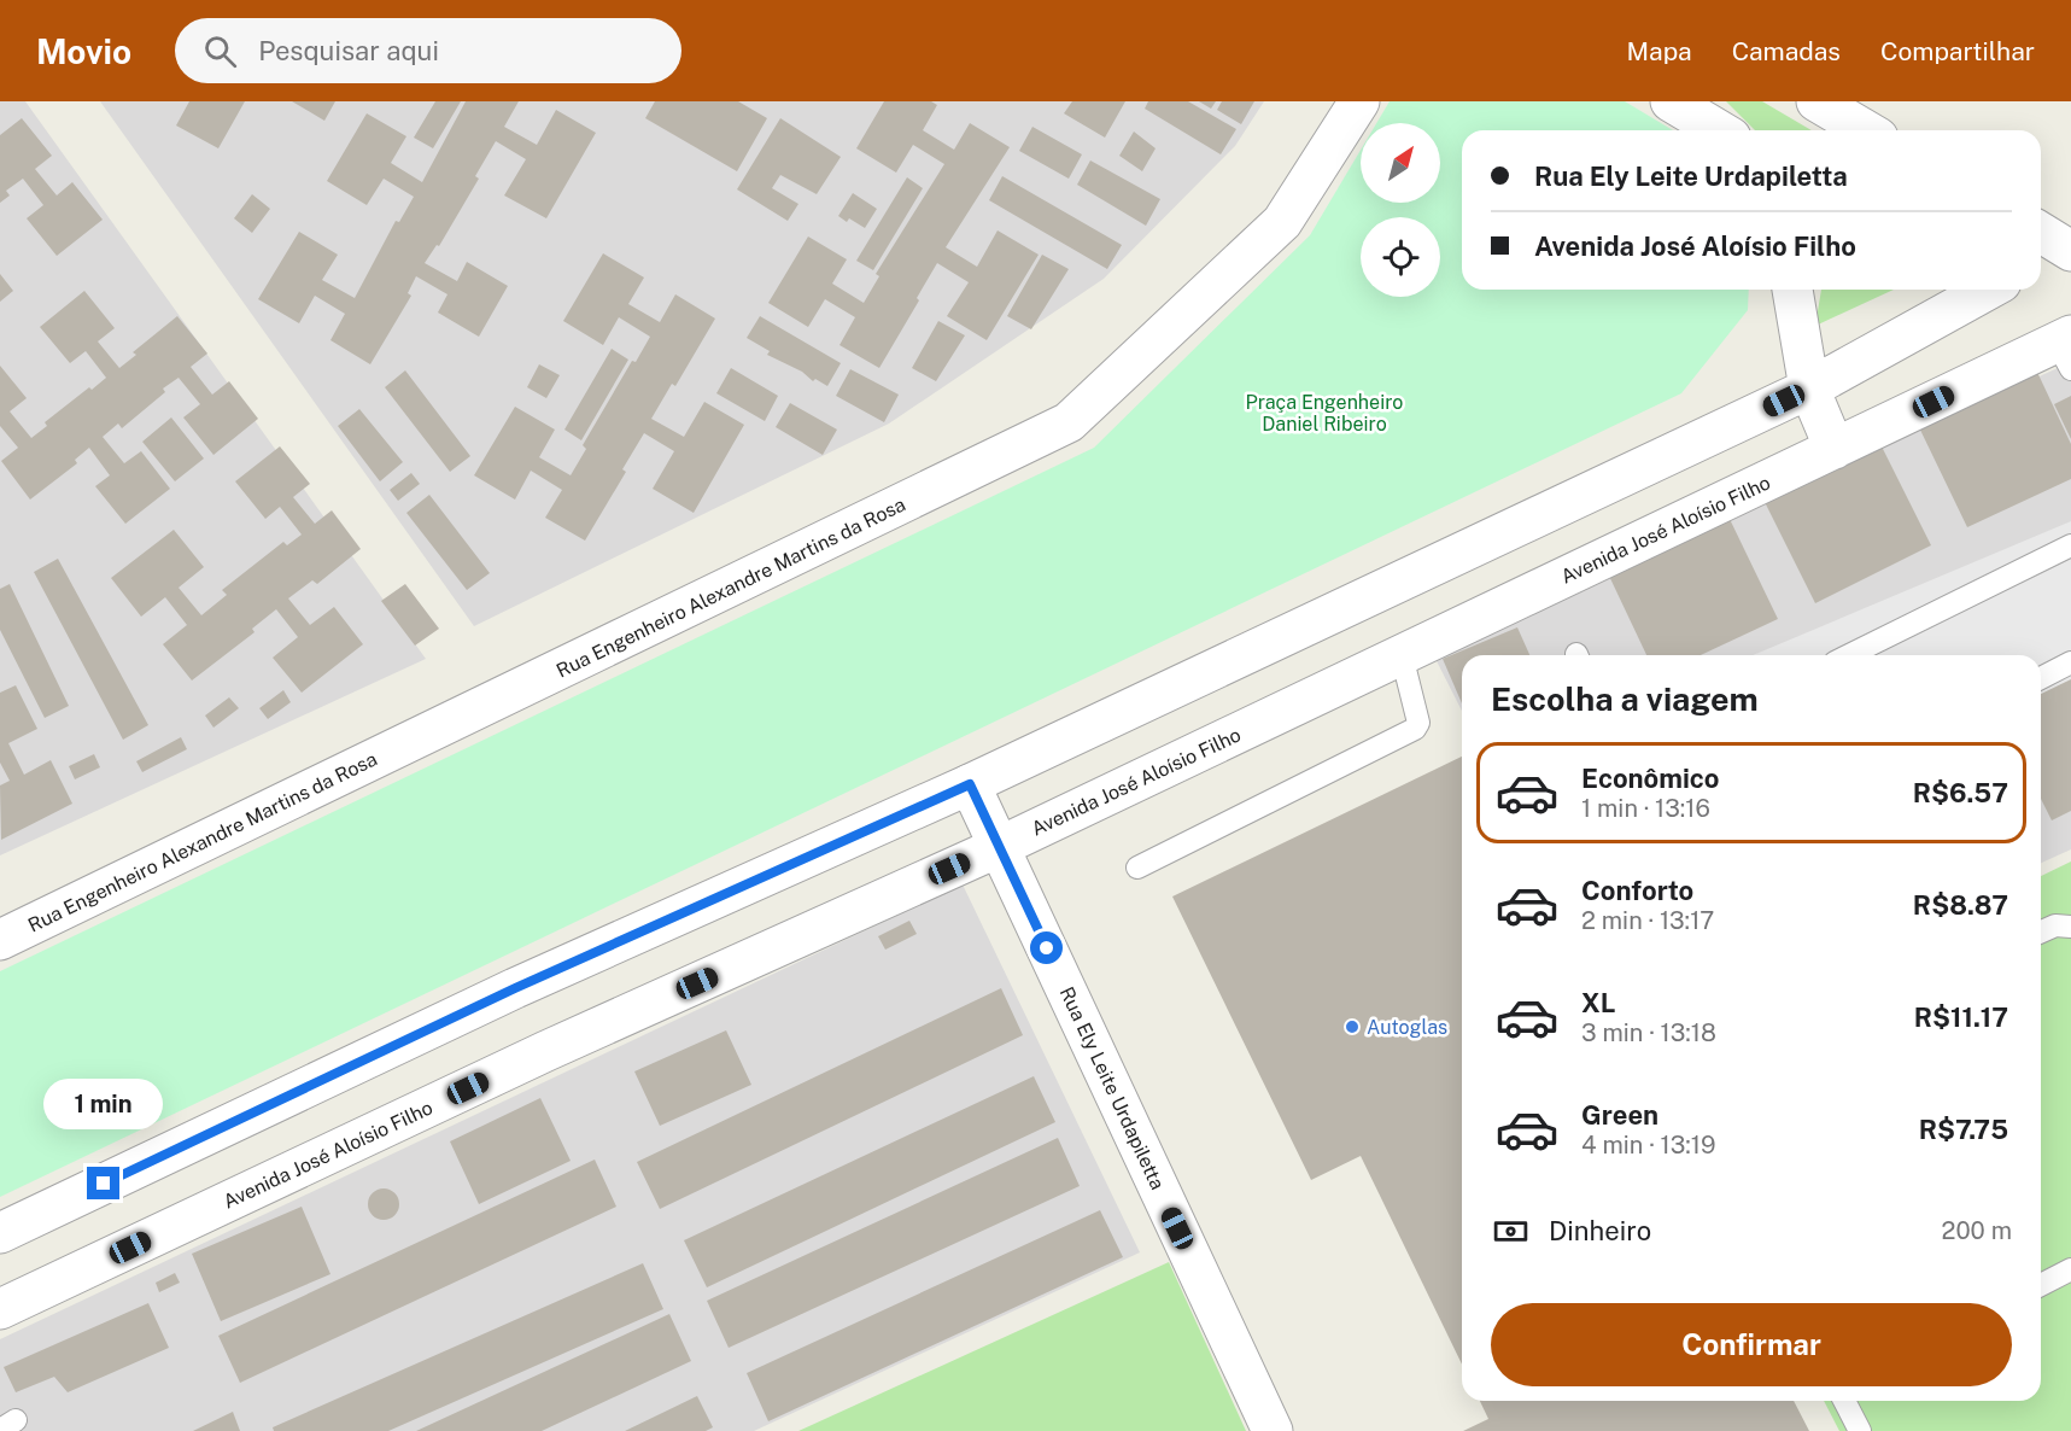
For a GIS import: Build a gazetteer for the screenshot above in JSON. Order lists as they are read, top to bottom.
{
  "streets": {
    "street": ["Avenida José Aloísio Filho", "Rua Engenheiro Alexandre Martins da Rosa", "Rua Ely Leite Urdapiletta"]
  },
  "crossings": [
    ["Avenida José Aloísio Filho", "Rua Ely Leite Urdapiletta"]
  ],
  "parks": ["Praça Engenheiro Daniel Ribeiro"],
  "places": ["Autoglas"],
  "north": "top right",
  "page": {
    "header": "Movio",
    "search": "Pesquisar aqui",
    "nav": ["Mapa", "Camadas", "Compartilhar"],
    "banner": ["Rua Ely Leite Urdapiletta", "Avenida José Aloísio Filho"],
    "heading": "Escolha a viagem",
    "list": [
      {
        "name": "Econômico",
        "note": "1 min · 13:16",
        "value": "R$6.57"
      },
      {
        "name": "Conforto",
        "note": "2 min · 13:17",
        "value": "R$8.87"
      },
      {
        "name": "XL",
        "note": "3 min · 13:18",
        "value": "R$11.17"
      },
      {
        "name": "Green",
        "note": "4 min · 13:19",
        "value": "R$7.75"
      }
    ],
    "bubble": "1 min",
    "pay": ["Dinheiro", "200 m"],
    "buttons": "Confirmar"
  }
}
